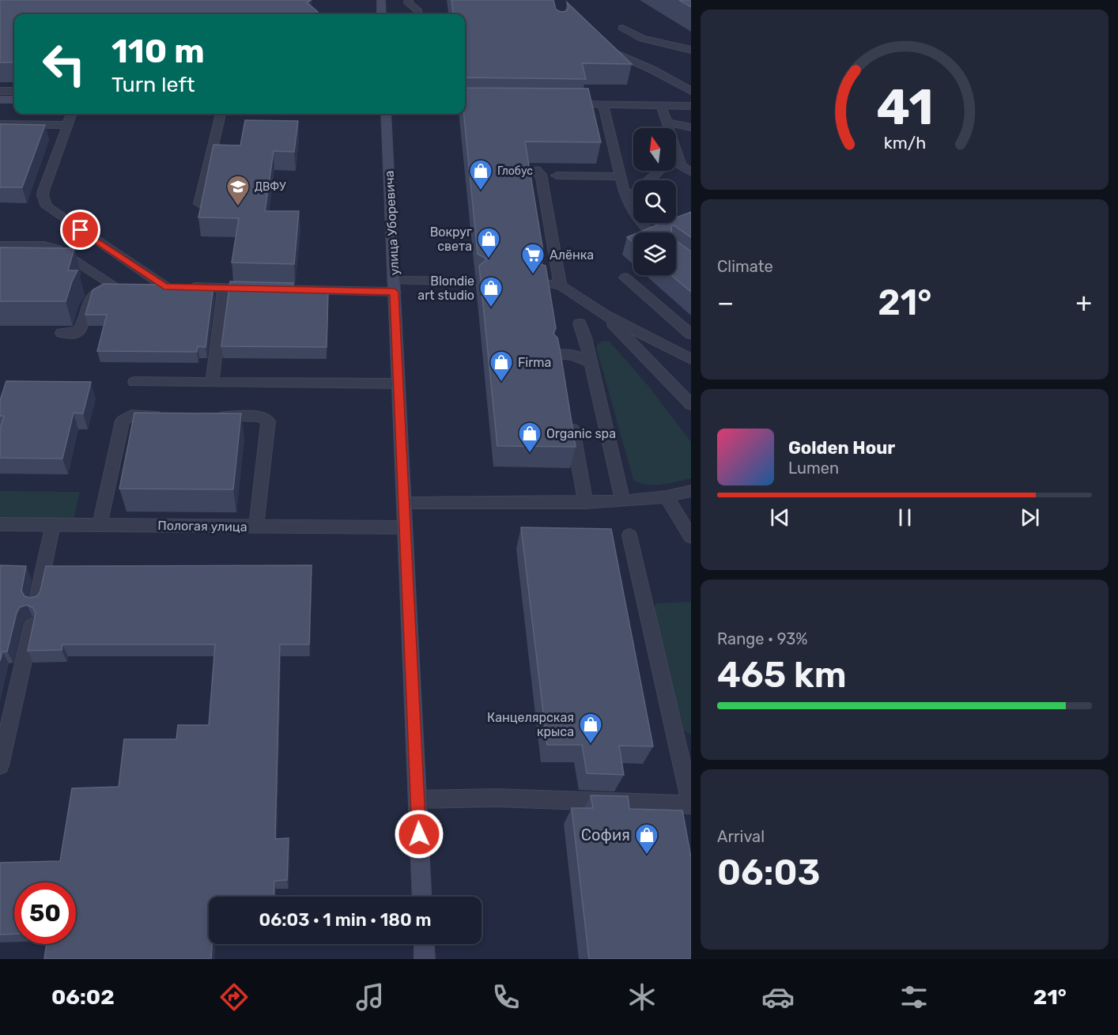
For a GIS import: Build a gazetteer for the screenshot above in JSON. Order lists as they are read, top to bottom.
{
  "streets": {
    "main road": ["улица Уборевича"],
    "street": ["Пологая улица"]
  },
  "crossings": [
    ["улица Уборевича", "Пологая улица"]
  ],
  "places": {
    "shop": [
      "Глобус",
      "Вокруг света",
      "Blondie art studio",
      "Firma",
      "Organic spa",
      "Канцелярская крыса",
      "София"
    ],
    "school or university": ["ДВФУ"],
    "supermarket": ["Алёнка"]
  },
  "north": "top",
  "page": {
    "turn": ["110 m", "Turn left"],
    "tile": [
      "Climate",
      ["Range · 93%", "465 km"],
      ["Arrival", "06:03"]
    ],
    "heat": ["−", "21°", "+"],
    "song": ["Golden Hour", "Lumen"],
    "limit": "50",
    "trip": "06:03 · 1 min · 180 m",
    "tabs": ["06:02", "21°"],
    "gauge": ["41", "km/h"]
  }
}
